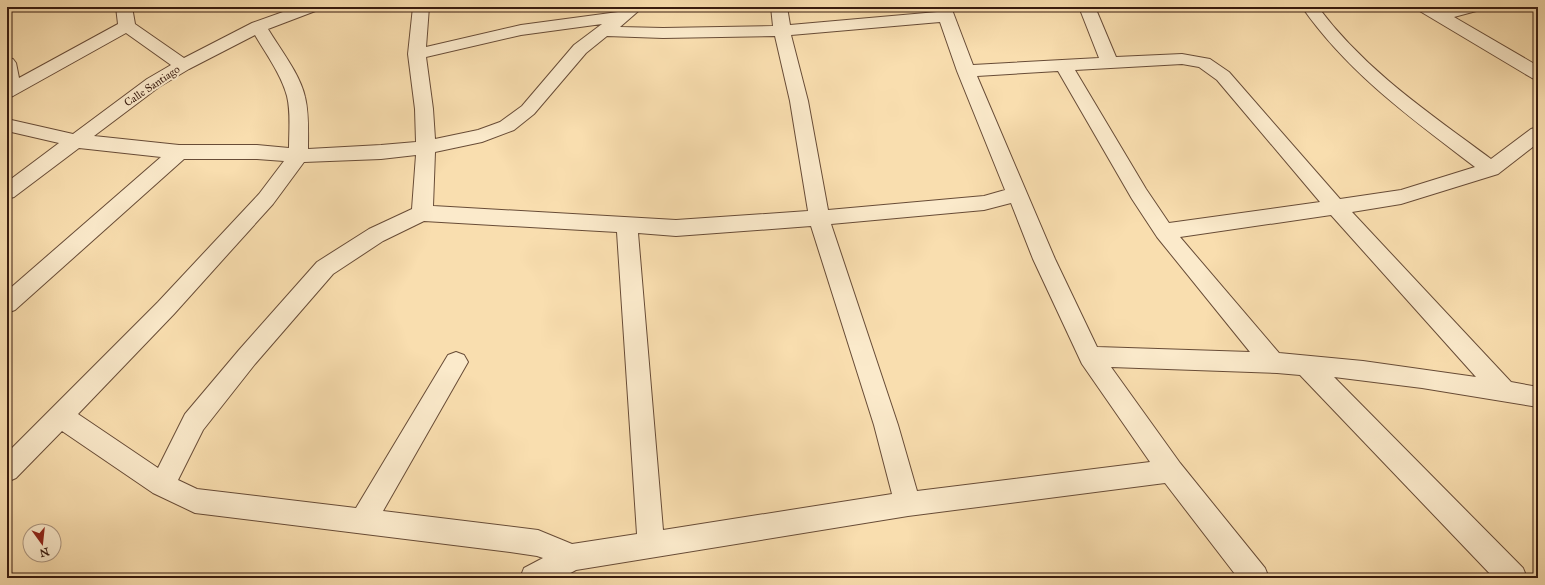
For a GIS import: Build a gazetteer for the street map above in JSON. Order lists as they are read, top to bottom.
{
  "streets": {
    "street": ["Calle Santiago"]
  },
  "north": "bottom"
}
